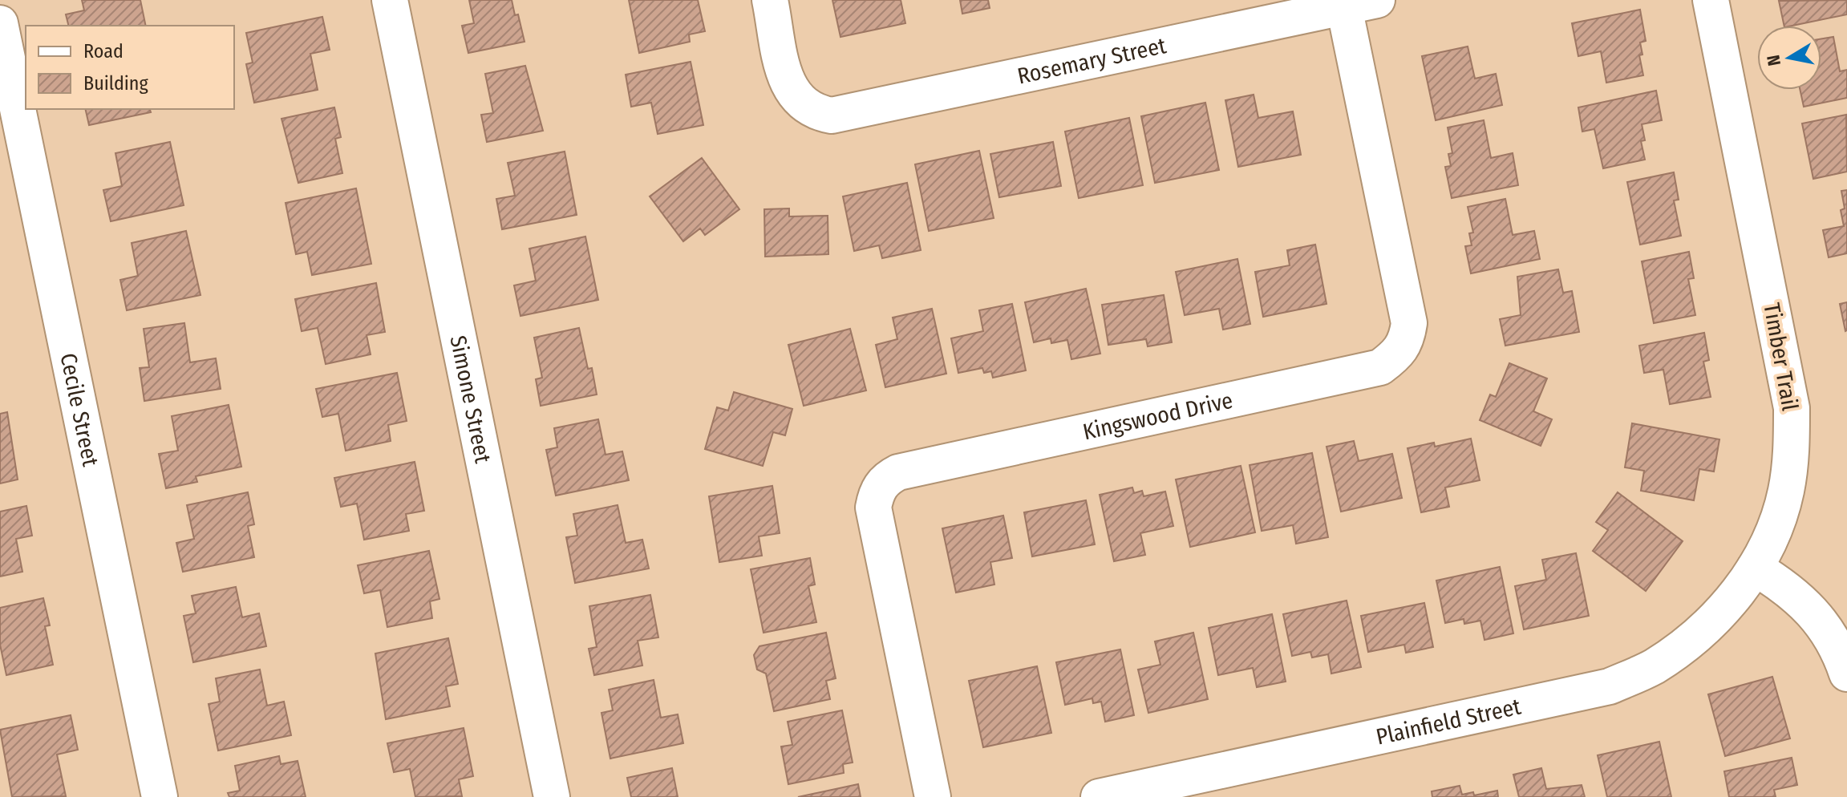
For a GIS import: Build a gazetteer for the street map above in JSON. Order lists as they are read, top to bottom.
{
  "streets": {
    "street": [
      "Rosemary Street",
      "Timber Trail",
      "Simone Street",
      "Cecile Street",
      "Kingswood Drive",
      "Plainfield Street"
    ]
  },
  "crossings": [
    ["Rosemary Street", "Kingswood Drive"],
    ["Timber Trail", "Plainfield Street"]
  ],
  "legend": ["Road", "Building"],
  "north": "left"
}
